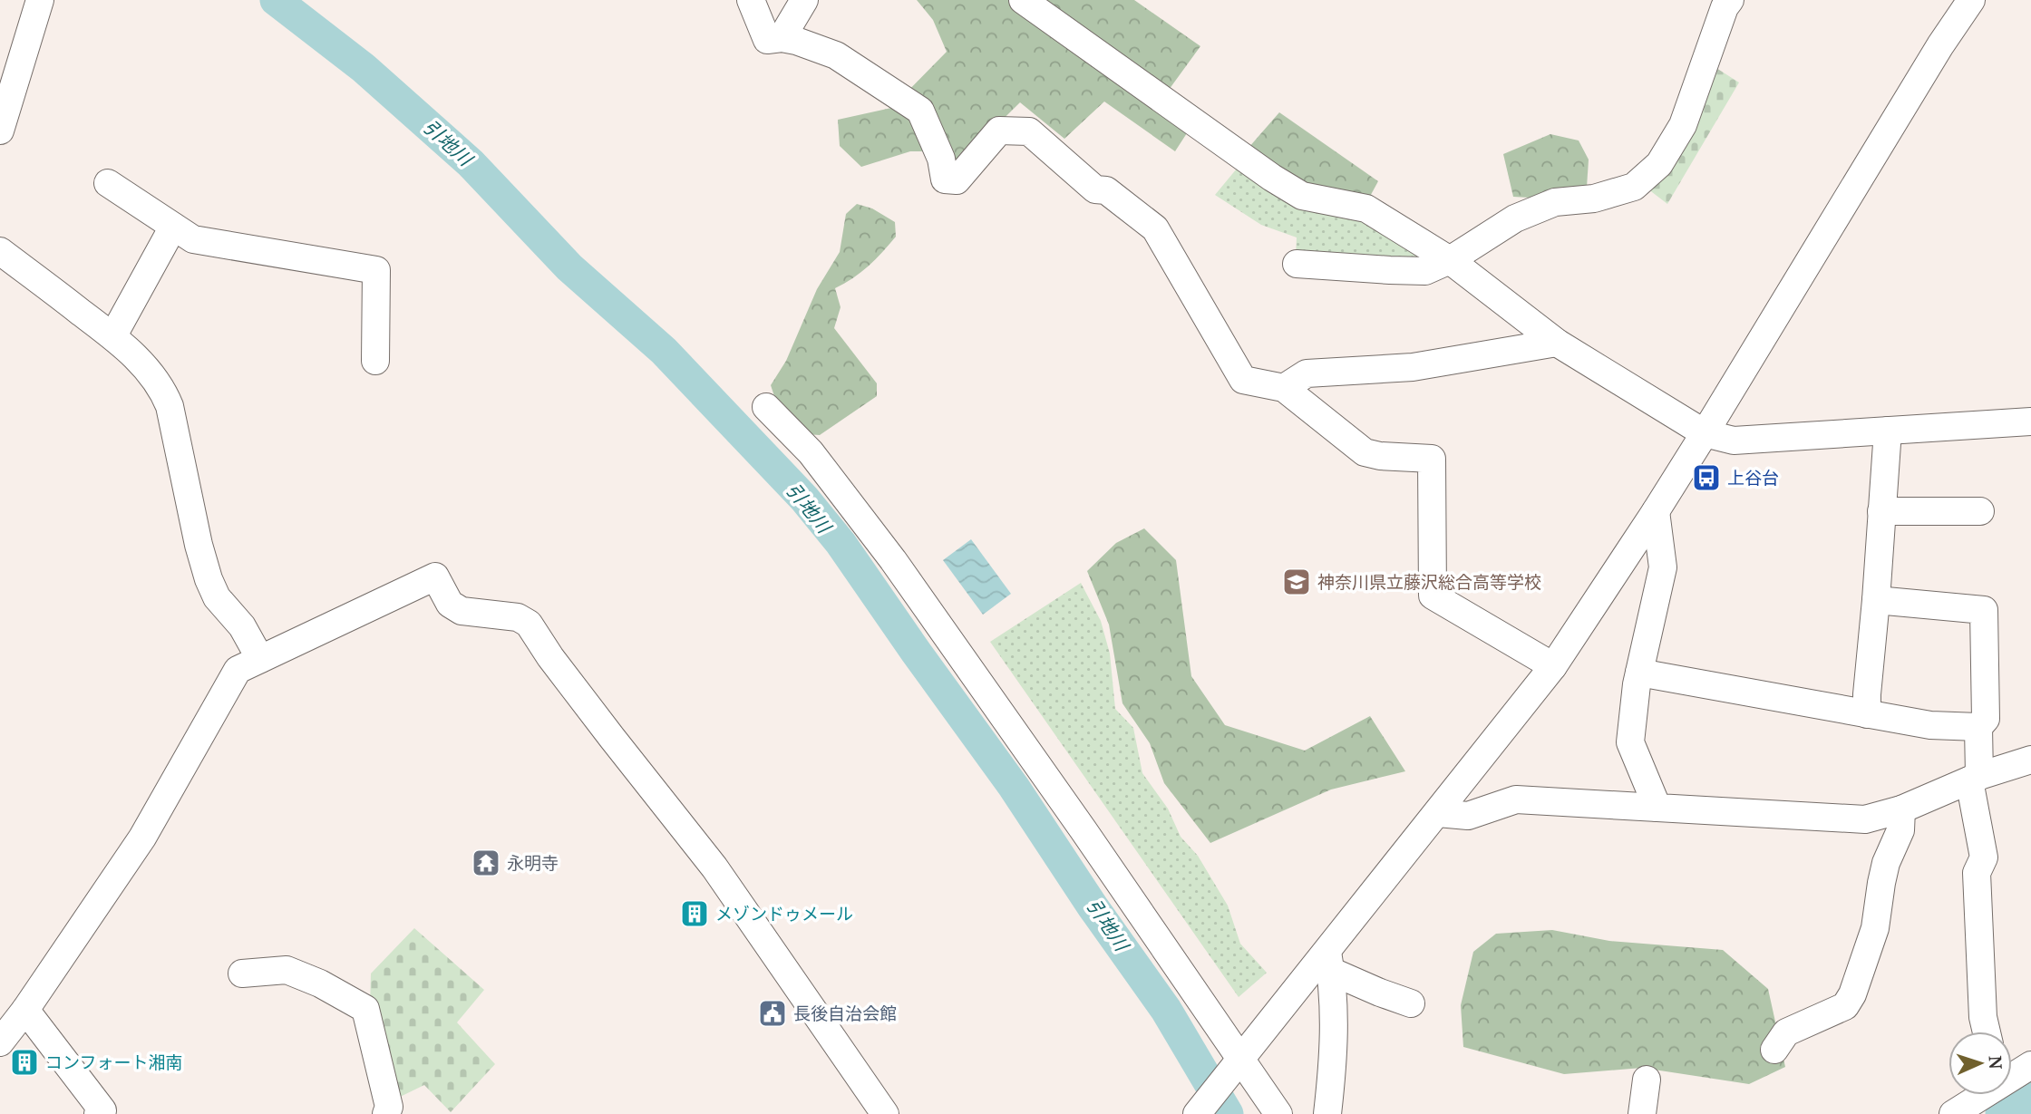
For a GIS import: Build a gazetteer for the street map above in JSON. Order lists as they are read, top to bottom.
{
  "water": ["引地川"],
  "places": {
    "bus stop": ["上谷台"],
    "school or university": ["神奈川県立藤沢総合高等学校"],
    "temple": ["永明寺"],
    "building": ["メゾンドゥメール", "コンフォート湘南"],
    "public building": ["長後自治会館"]
  },
  "north": "right"
}
